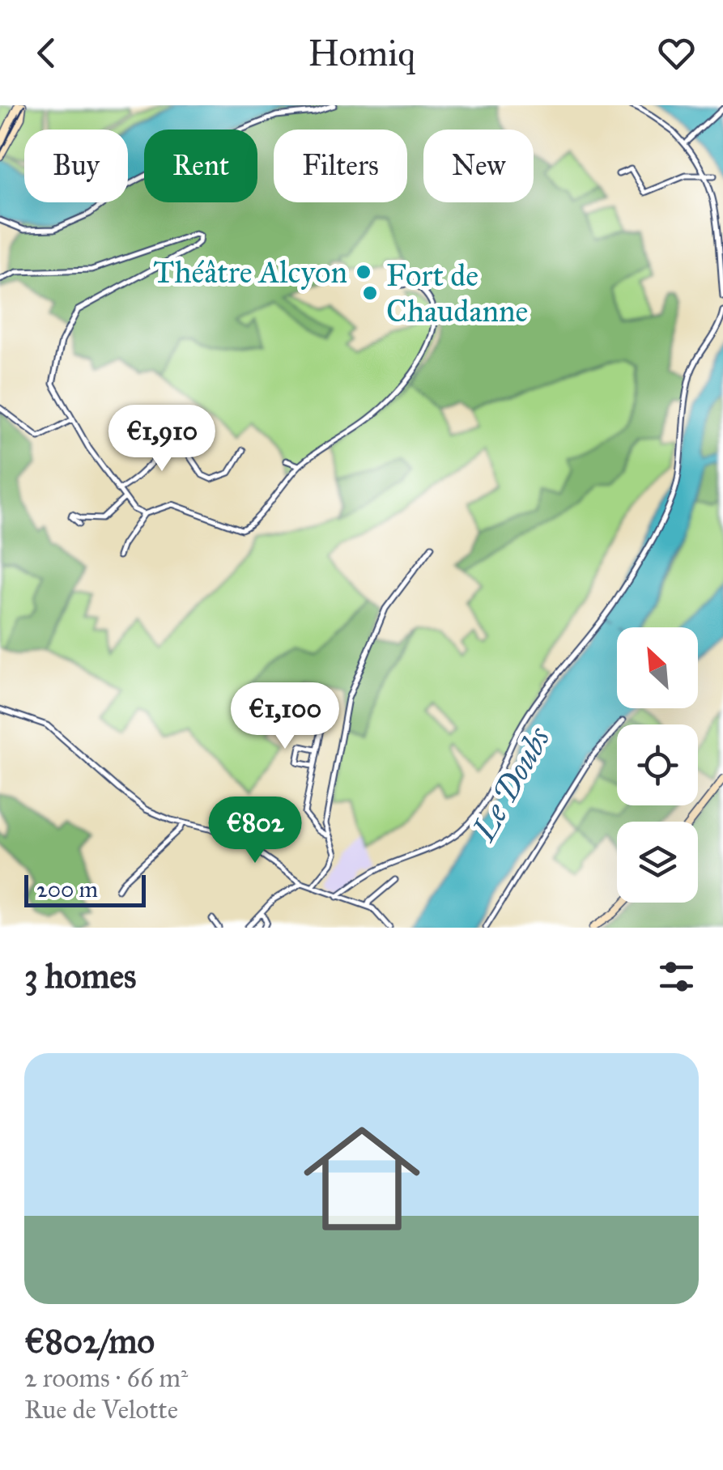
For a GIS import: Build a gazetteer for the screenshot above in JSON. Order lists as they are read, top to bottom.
{
  "water": ["Le Doubs"],
  "places": ["Théâtre Alcyon", "Fort de Chaudanne"],
  "scale_bar": "200 m",
  "north": "top left",
  "page": {
    "header": "Homiq",
    "chip": [
      "Buy",
      "Rent",
      "Filters",
      "New"
    ],
    "price": ["€1,910", "€1,100", "€802"],
    "scale": "200 m",
    "heading": "3 homes",
    "list": [
      {
        "name": "€802/mo",
        "note": "2 rooms · 66 m² · Rue de Velotte"
      }
    ]
  }
}
